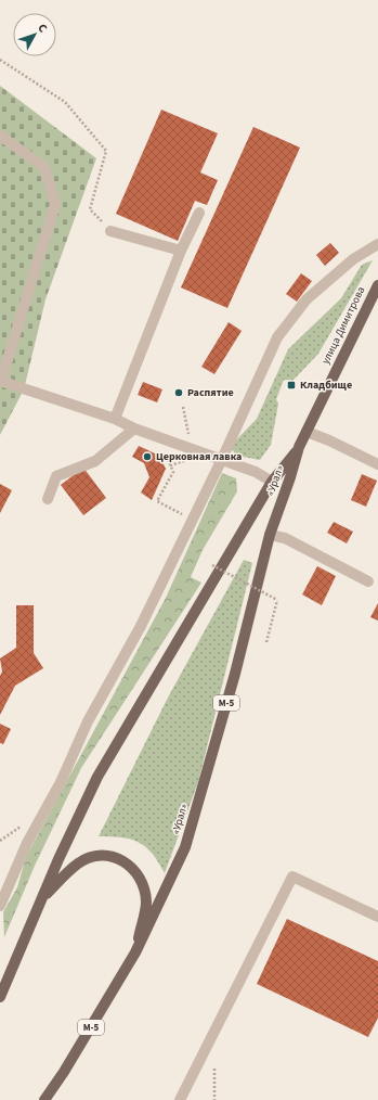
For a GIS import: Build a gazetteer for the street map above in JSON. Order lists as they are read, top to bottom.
{
  "streets": {
    "main road": ["улица Димитрова", "«Урал»", "М-5"]
  },
  "crossings": [
    ["улица Димитрова", "«Урал»"],
    ["«Урал»", "М-5"]
  ],
  "places": {
    "transit": ["Кладбище"],
    "other": ["Распятие", "Церковная лавка"]
  },
  "north": "top right"
}
